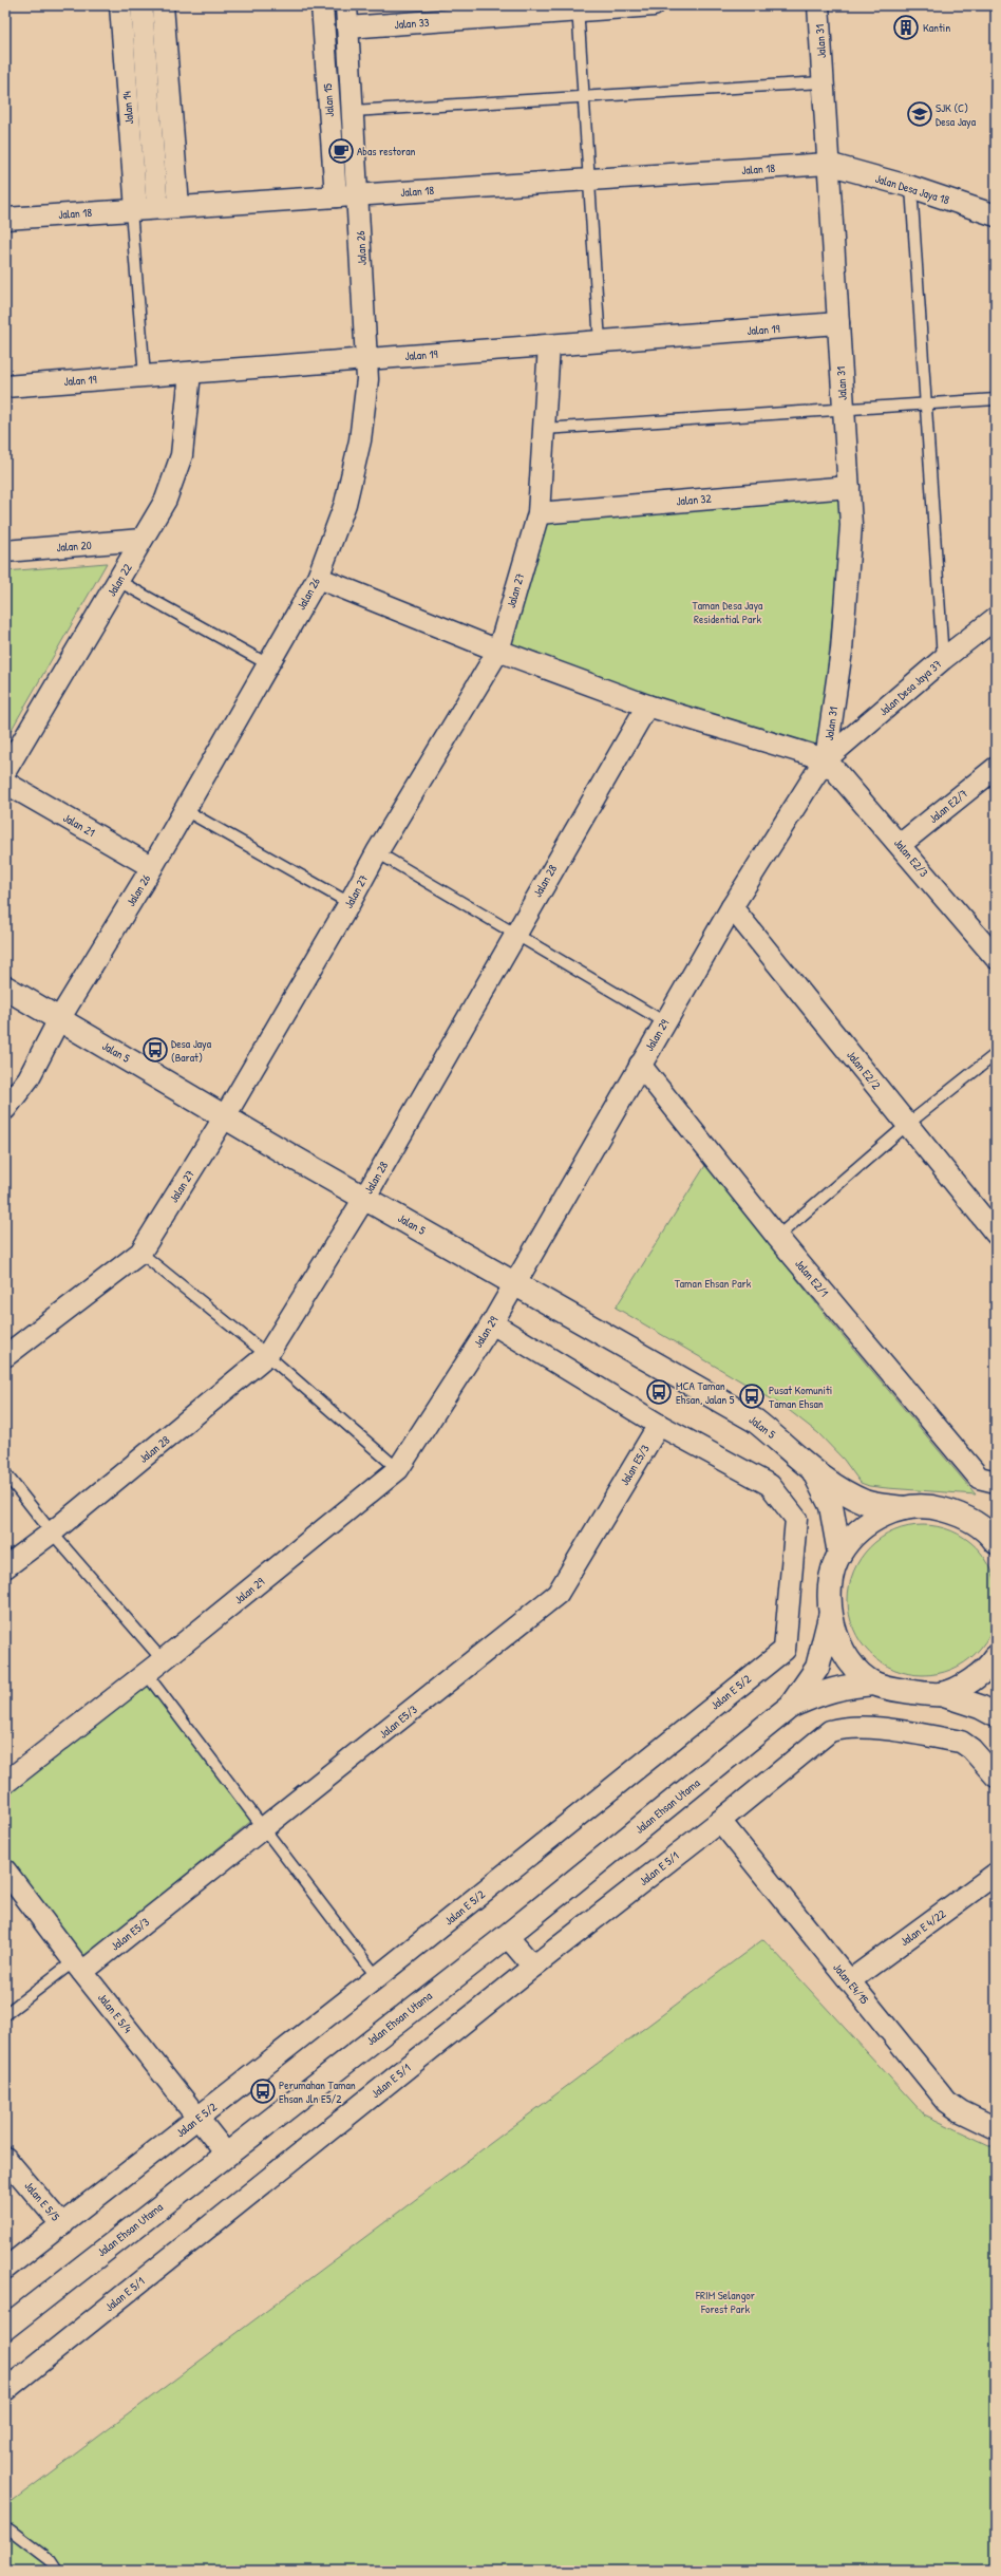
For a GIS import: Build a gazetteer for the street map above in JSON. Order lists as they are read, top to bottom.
{
  "streets": {
    "street": [
      "Jalan 33",
      "Jalan 31",
      "Jalan 15",
      "Jalan 14",
      "Jalan 18",
      "Jalan Desa Jaya 18",
      "Jalan 26",
      "Jalan 19",
      "Jalan 32",
      "Jalan 20",
      "Jalan 22",
      "Jalan 27",
      "Jalan Desa Jaya 37",
      "Jalan E2/7",
      "Jalan 21",
      "Jalan E2/3",
      "Jalan 28",
      "Jalan 29",
      "Jalan 5",
      "Jalan E2/2",
      "Jalan E2/1",
      "Jalan E5/3",
      "Jalan E 5/2",
      "Jalan Ehsan Utama",
      "Jalan E 5/1",
      "Jalan E 4/22",
      "Jalan E4/15",
      "Jalan E 5/4",
      "Jalan E 5/5"
    ]
  },
  "crossings": [
    ["Jalan 33", "Jalan 26"],
    ["Jalan 31", "Jalan 18"],
    ["Jalan 31", "Jalan Desa Jaya 18"],
    ["Jalan 31", "Jalan 19"],
    ["Jalan 31", "Jalan 32"],
    ["Jalan 31", "Jalan Desa Jaya 37"],
    ["Jalan 31", "Jalan E2/3"],
    ["Jalan 31", "Jalan 29"],
    ["Jalan 15", "Jalan 18"],
    ["Jalan 14", "Jalan 18"],
    ["Jalan 18", "Jalan Desa Jaya 18"],
    ["Jalan 18", "Jalan 26"],
    ["Jalan 26", "Jalan 19"],
    ["Jalan 26", "Jalan 21"],
    ["Jalan 26", "Jalan 5"],
    ["Jalan 19", "Jalan 22"],
    ["Jalan 19", "Jalan 27"],
    ["Jalan 32", "Jalan 27"],
    ["Jalan 20", "Jalan 22"],
    ["Jalan 27", "Jalan 5"],
    ["Jalan Desa Jaya 37", "Jalan E2/3"],
    ["Jalan Desa Jaya 37", "Jalan 29"],
    ["Jalan E2/7", "Jalan E2/3"],
    ["Jalan E2/3", "Jalan 29"],
    ["Jalan 28", "Jalan 5"],
    ["Jalan 29", "Jalan 5"],
    ["Jalan 29", "Jalan E2/2"],
    ["Jalan 29", "Jalan E2/1"],
    ["Jalan E5/3", "Jalan E 5/2"],
    ["Jalan E5/3", "Jalan E 5/4"],
    ["Jalan E 5/2", "Jalan E 5/4"],
    ["Jalan E 5/2", "Jalan E 5/5"],
    ["Jalan Ehsan Utama", "Jalan E 5/4"],
    ["Jalan E 5/1", "Jalan E4/15"],
    ["Jalan E 4/22", "Jalan E4/15"]
  ],
  "parks": ["Taman Desa Jaya Residential Park", "Taman Ehsan Park", "FRIM Selangor Forest Park"],
  "places": {
    "building": ["Kantin"],
    "school or university": ["SJK (C) Desa Jaya"],
    "cafe": ["Abas restoran"],
    "bus stop": [
      "Desa Jaya (Barat)",
      "MCA Taman Ehsan, Jalan 5",
      "Pusat Komuniti Taman Ehsan",
      "Perumahan Taman Ehsan Jln E5/2"
    ]
  }
}
